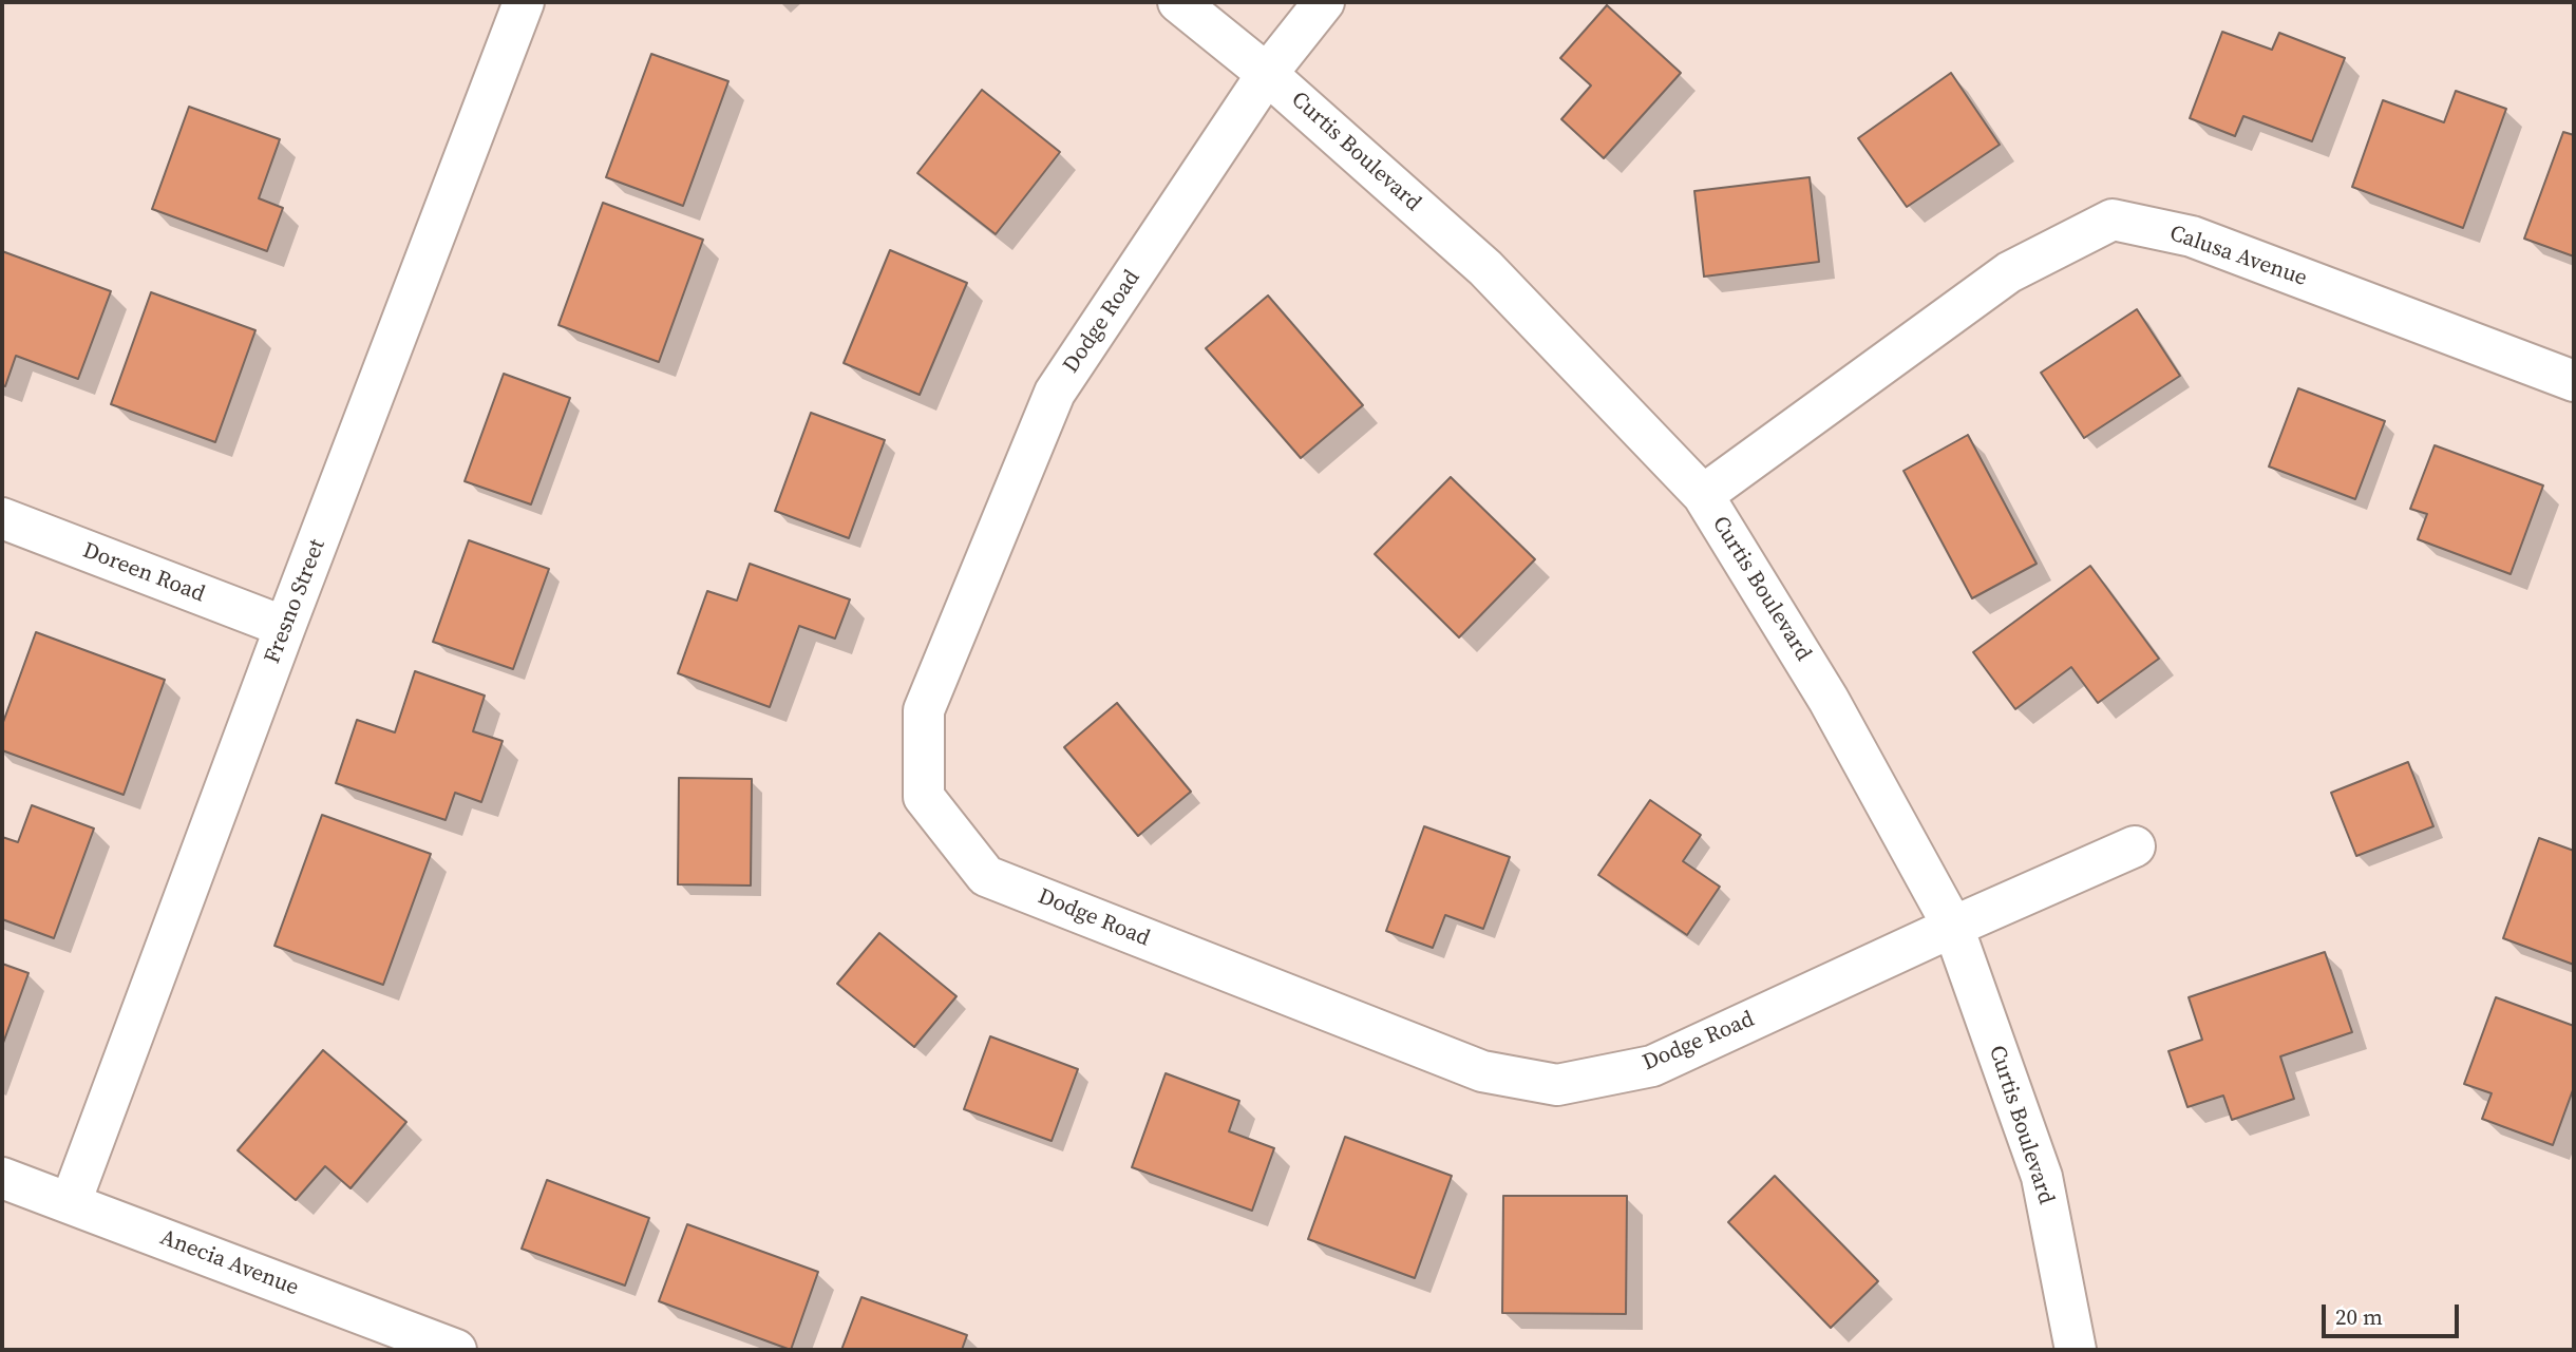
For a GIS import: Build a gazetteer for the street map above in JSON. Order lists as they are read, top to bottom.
{
  "streets": {
    "street": [
      "Curtis Boulevard",
      "Calusa Avenue",
      "Dodge Road",
      "Doreen Road",
      "Fresno Street",
      "Anecia Avenue"
    ]
  },
  "crossings": [
    ["Curtis Boulevard", "Calusa Avenue"],
    ["Curtis Boulevard", "Dodge Road"],
    ["Doreen Road", "Fresno Street"],
    ["Fresno Street", "Anecia Avenue"]
  ],
  "scale_bar": "20 m"
}
